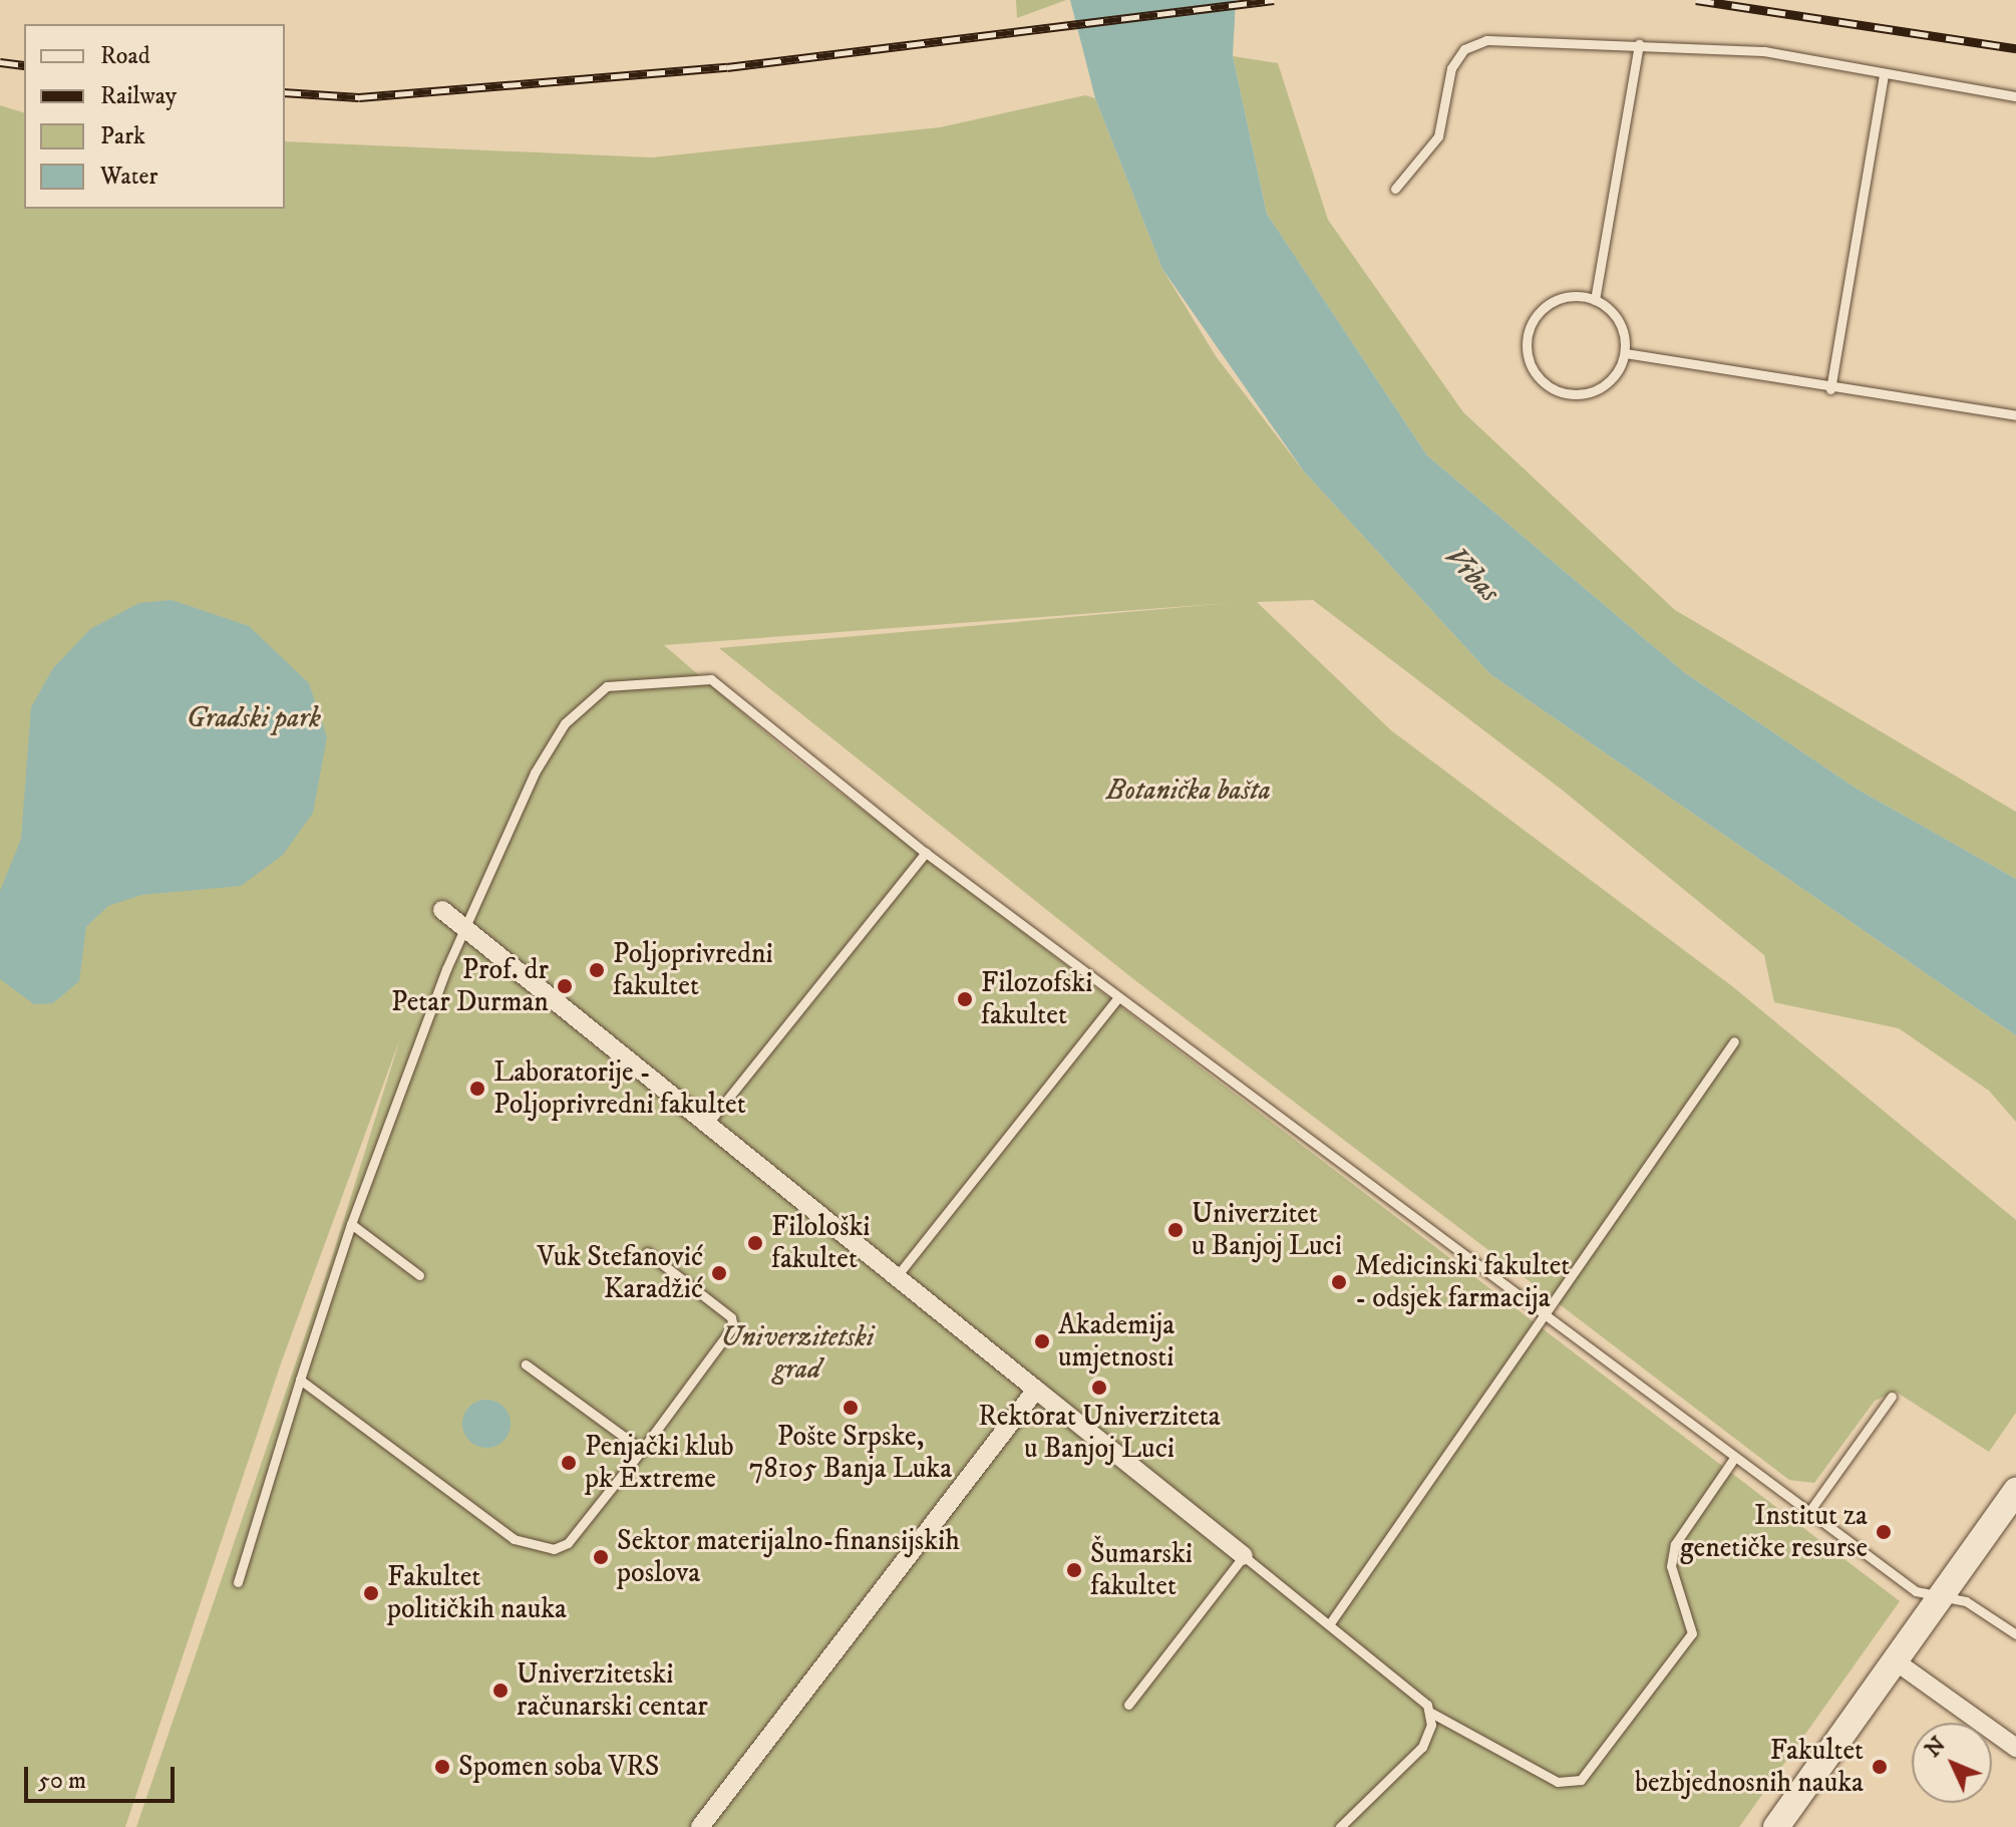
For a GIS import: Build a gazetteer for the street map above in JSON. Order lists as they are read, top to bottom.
{
  "water": ["Vrbas"],
  "parks": ["Gradski park", "Botanička bašta", "Univerzitetski grad"],
  "places": [
    "Poljoprivredni fakultet",
    "Prof. dr Petar Durman",
    "Filozofski fakultet",
    "Laboratorije - Poljoprivredni fakultet",
    "Univerzitet u Banjoj Luci",
    "Filološki fakultet",
    "Vuk Stefanović Karadžić",
    "Medicinski fakultet - odsjek farmacija",
    "Akademija umjetnosti",
    "Rektorat Univerziteta u Banjoj Luci",
    "Pošte Srpske, 78105 Banja Luka",
    "Penjački klub pk Extreme",
    "Institut za genetičke resurse",
    "Sektor materijalno-finansijskih poslova",
    "Šumarski fakultet",
    "Fakultet političkih nauka",
    "Univerzitetski računarski centar",
    "Spomen soba VRS",
    "Fakultet bezbjednosnih nauka"
  ],
  "legend": [
    "Road",
    "Railway",
    "Park",
    "Water"
  ],
  "scale_bar": "50 m",
  "north": "top left"
}
